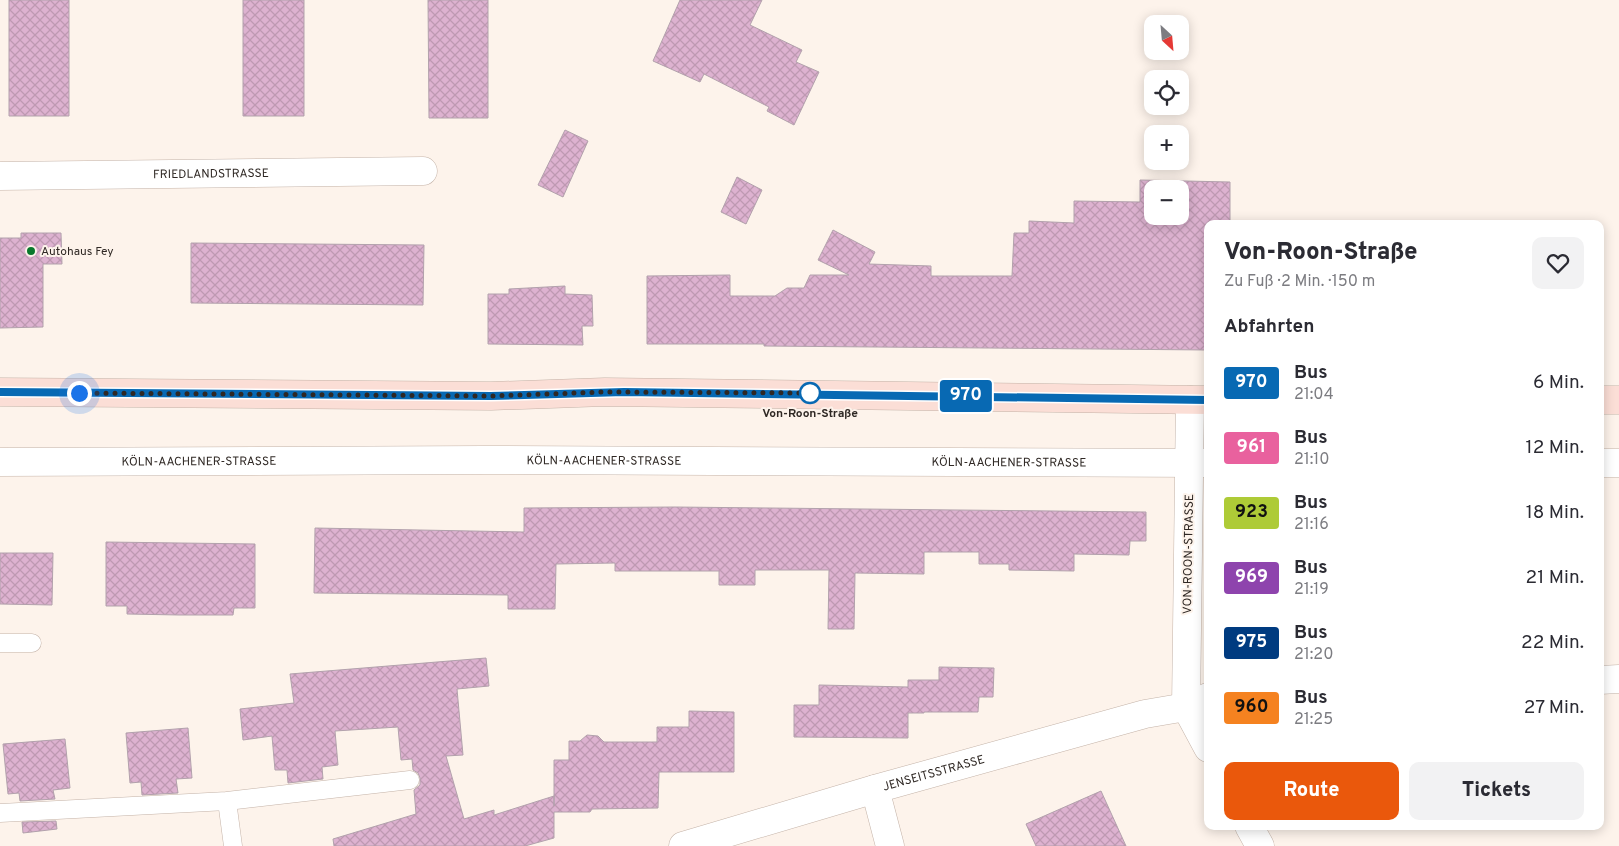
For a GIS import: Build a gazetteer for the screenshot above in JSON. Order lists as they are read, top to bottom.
{
  "streets": {
    "street": [
      "FRIEDLANDSTRASSE",
      "KÖLN-AACHENER-STRASSE",
      "VON-ROON-STRASSE",
      "JENSEITSSTRASSE"
    ]
  },
  "crossings": [
    ["KÖLN-AACHENER-STRASSE", "VON-ROON-STRASSE"],
    ["VON-ROON-STRASSE", "JENSEITSSTRASSE"]
  ],
  "places": ["Autohaus Fey", "Von-Roon-Straße"],
  "lines": ["bus line 970"],
  "north": "bottom right",
  "page": {
    "on_map": "970",
    "map_buttons": ["+", "−"],
    "heading": [
      ["Von-Roon-Straße", "Zu Fuß · 2 Min. · 150 m"],
      "Abfahrten"
    ],
    "list": [
      {
        "mark": "970",
        "name": "Bus",
        "note": "21:04",
        "value": "6 Min."
      },
      {
        "mark": "961",
        "name": "Bus",
        "note": "21:10",
        "value": "12 Min."
      },
      {
        "mark": "923",
        "name": "Bus",
        "note": "21:16",
        "value": "18 Min."
      },
      {
        "mark": "969",
        "name": "Bus",
        "note": "21:19",
        "value": "21 Min."
      },
      {
        "mark": "975",
        "name": "Bus",
        "note": "21:20",
        "value": "22 Min."
      },
      {
        "mark": "960",
        "name": "Bus",
        "note": "21:25",
        "value": "27 Min."
      }
    ],
    "buttons": ["Route", "Tickets"]
  }
}
